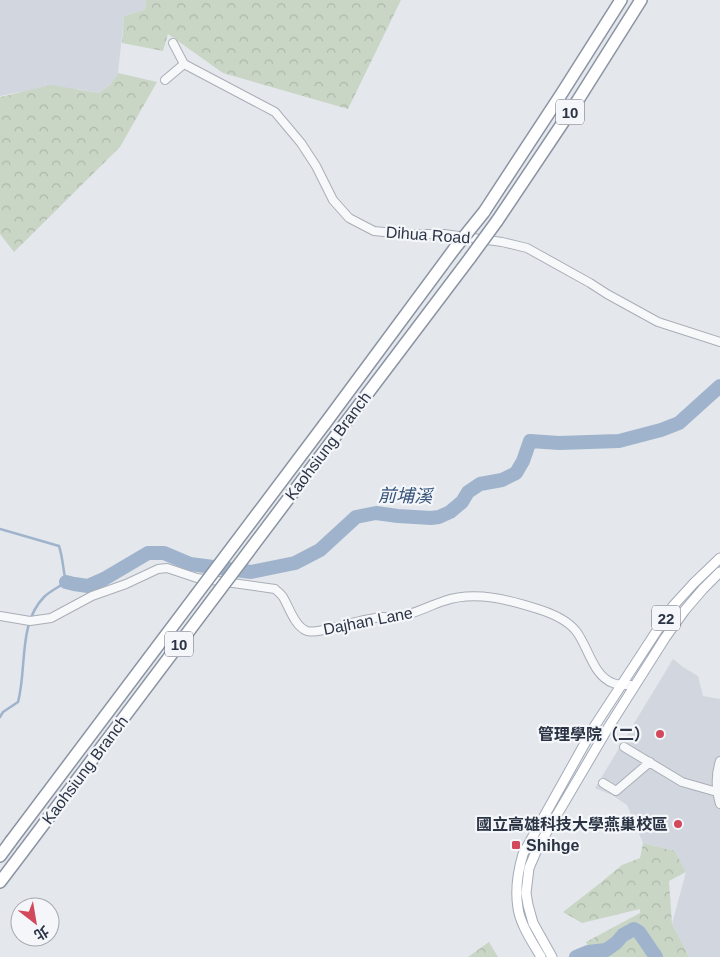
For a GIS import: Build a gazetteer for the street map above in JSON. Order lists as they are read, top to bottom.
{
  "streets": {
    "highway": ["10", "Kaohsiung Branch"],
    "main road": ["22"],
    "street": ["Dihua Road", "Dajhan Lane"]
  },
  "crossings": [
    ["22", "Dajhan Lane"]
  ],
  "water": ["前埔溪"],
  "places": {
    "other": ["管理學院（二）", "國立高雄科技大學燕巢校區"],
    "transit": ["Shihge"]
  },
  "north": "bottom right"
}
